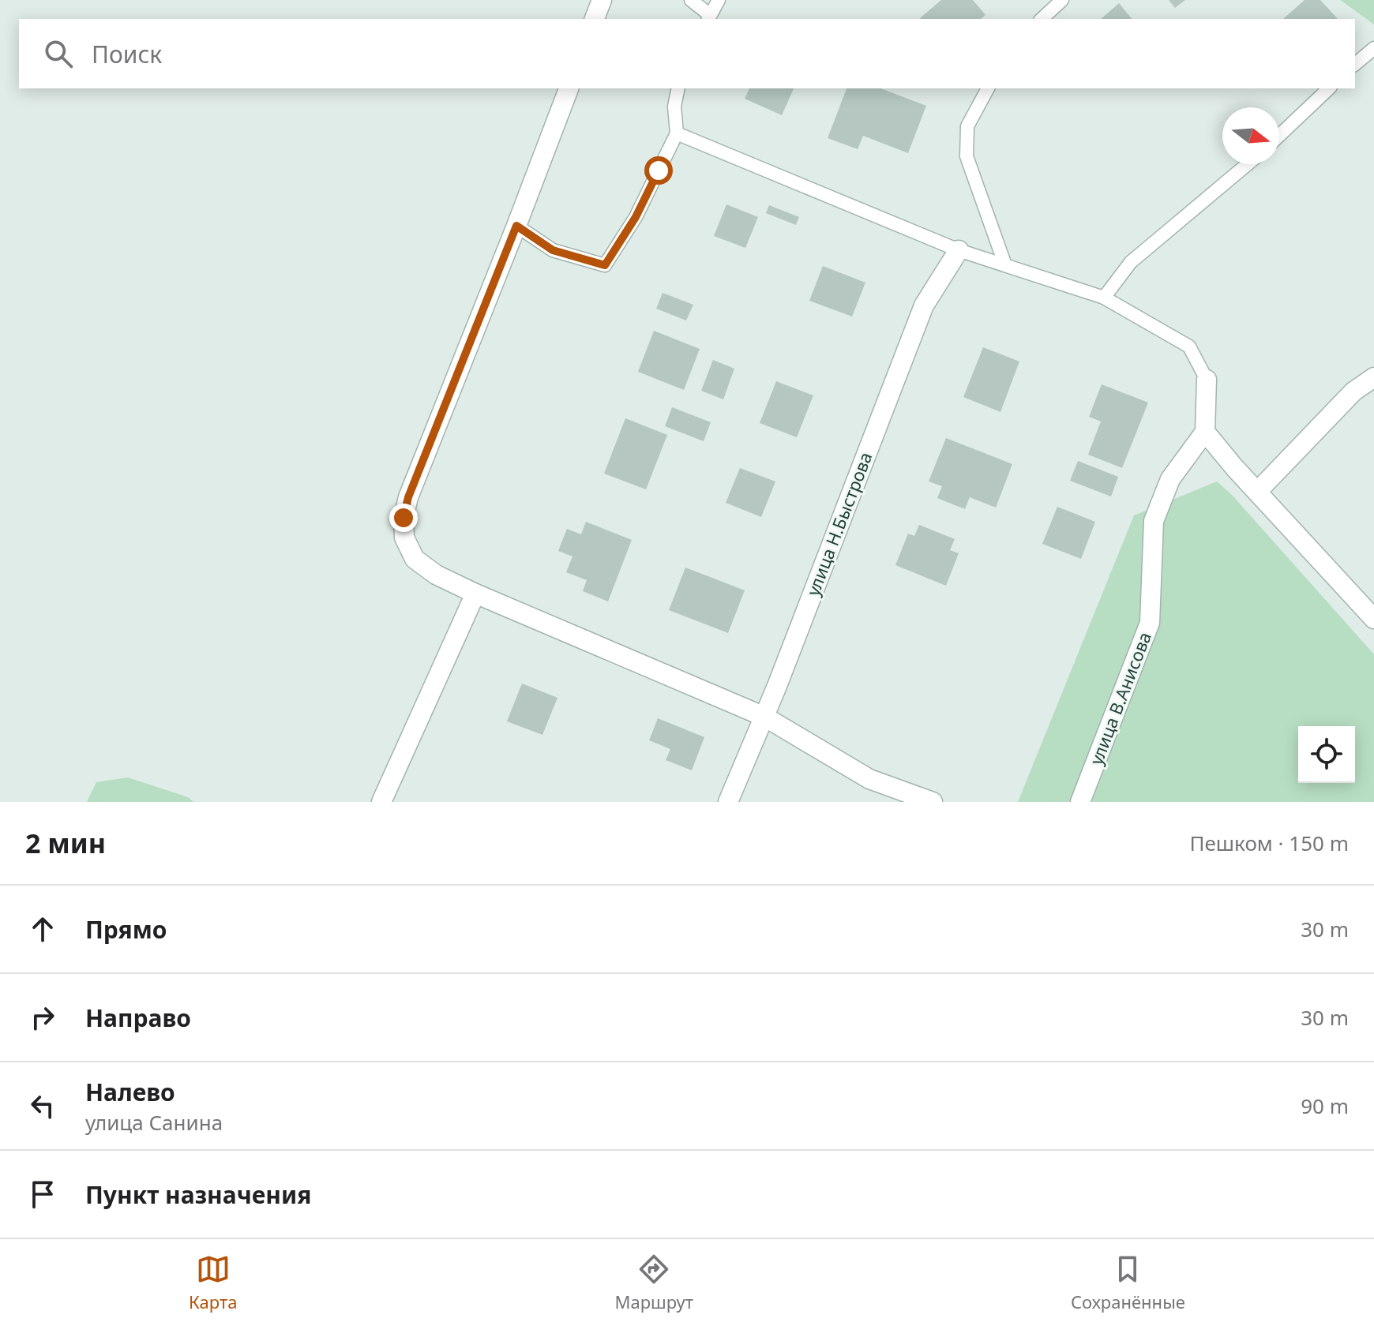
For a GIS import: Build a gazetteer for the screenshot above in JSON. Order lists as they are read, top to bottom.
{
  "streets": {
    "street": ["улица Н.Быстрова", "улица В.Анисова"]
  },
  "north": "right",
  "page": {
    "search": "Поиск",
    "heading": ["2 мин", "Пешком · 150 m"],
    "list": [
      ["Прямо", "30 m"],
      ["Направо", "30 m"],
      ["Налево", "улица Санина", "90 m"],
      "Пункт назначения"
    ],
    "nav": ["Карта", "Маршрут", "Сохранённые"]
  }
}
